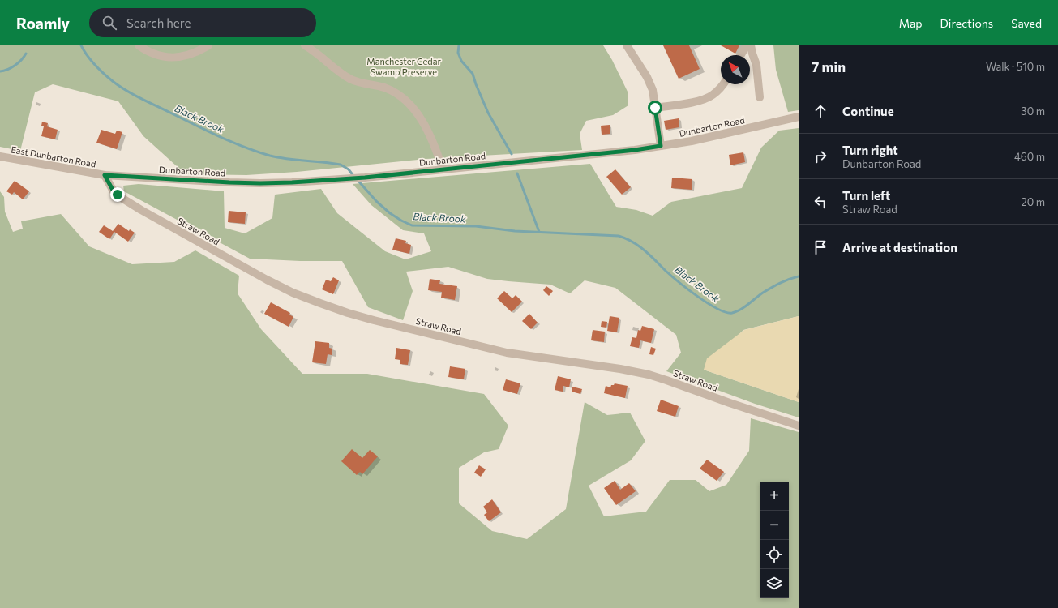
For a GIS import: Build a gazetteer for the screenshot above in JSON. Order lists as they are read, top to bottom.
{
  "streets": {
    "street": ["Dunbarton Road", "East Dunbarton Road", "Straw Road"]
  },
  "crossings": [
    ["Dunbarton Road", "East Dunbarton Road"],
    ["Dunbarton Road", "Straw Road"],
    ["East Dunbarton Road", "Straw Road"]
  ],
  "water": ["Black Brook"],
  "parks": ["Manchester Cedar Swamp Preserve"],
  "north": "top left",
  "page": {
    "header": "Roamly",
    "search": "Search here",
    "nav": ["Map", "Directions", "Saved"],
    "heading": ["7 min", "Walk · 510 m"],
    "list": [
      ["Continue", "30 m"],
      ["Turn right", "Dunbarton Road", "460 m"],
      ["Turn left", "Straw Road", "20 m"],
      "Arrive at destination"
    ],
    "map_buttons": ["+", "−"]
  }
}
